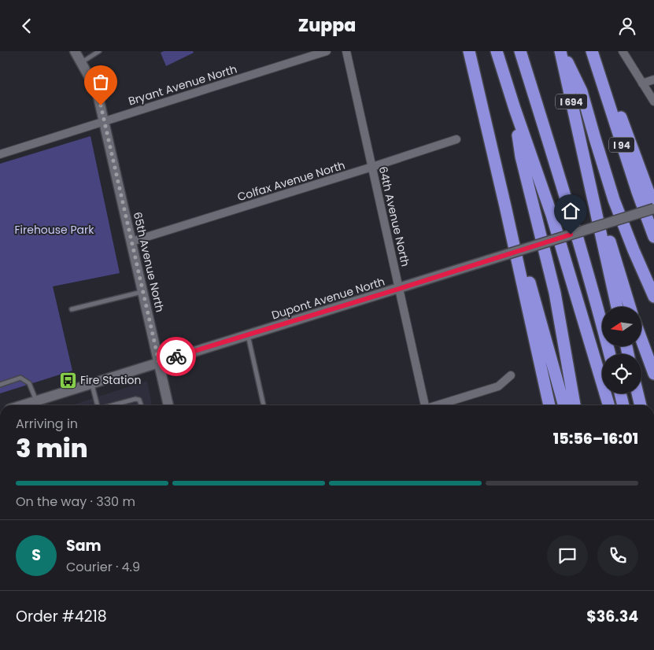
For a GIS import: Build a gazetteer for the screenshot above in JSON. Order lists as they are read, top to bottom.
{
  "streets": {
    "highway": ["I 694", "I 94"],
    "street": [
      "Bryant Avenue North",
      "Colfax Avenue North",
      "64th Avenue North",
      "65th Avenue North",
      "Dupont Avenue North"
    ]
  },
  "crossings": [
    ["Bryant Avenue North", "65th Avenue North"],
    ["Colfax Avenue North", "64th Avenue North"],
    ["Colfax Avenue North", "65th Avenue North"],
    ["64th Avenue North", "Dupont Avenue North"],
    ["65th Avenue North", "Dupont Avenue North"]
  ],
  "parks": ["Firehouse Park"],
  "places": {
    "bus stop": ["Fire Station"]
  },
  "north": "left",
  "page": {
    "header": "Zuppa",
    "heading": ["3 min", "Arriving in", "15:56–16:01"],
    "panel": [
      "Sam",
      "Courier · 4.9",
      "Order #4218",
      "$36.34"
    ],
    "bar": "On the way · 330 m",
    "round": "S"
  }
}
